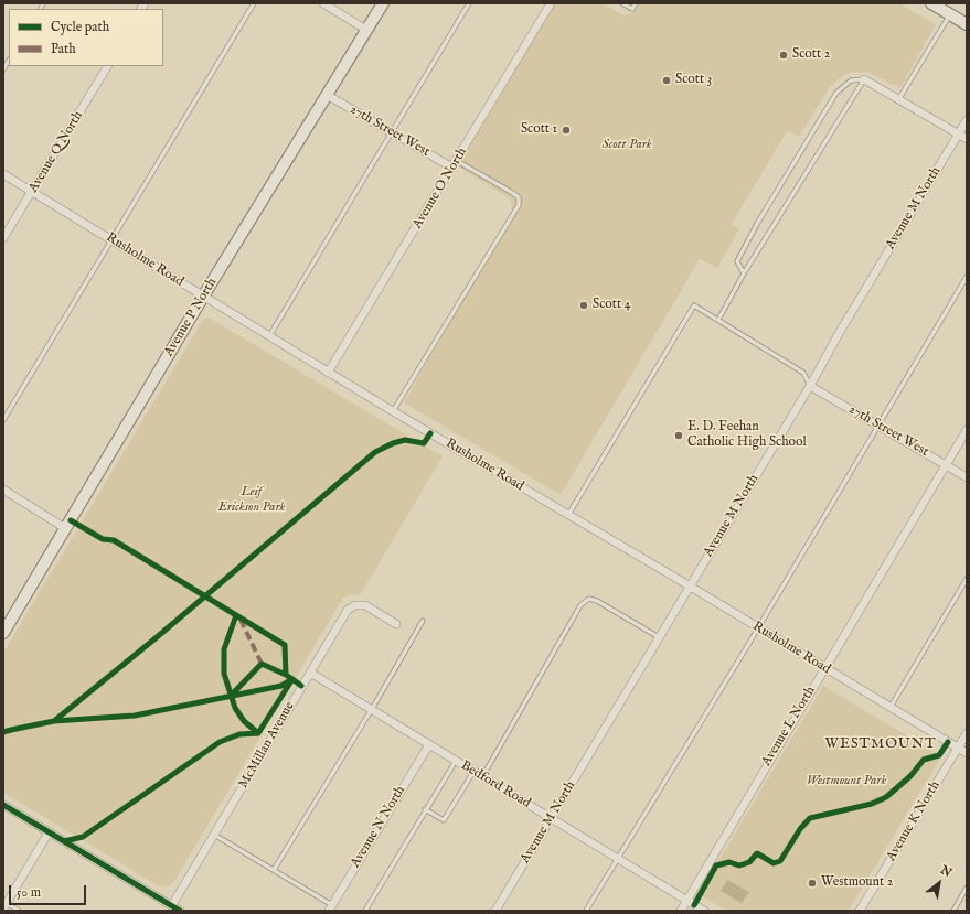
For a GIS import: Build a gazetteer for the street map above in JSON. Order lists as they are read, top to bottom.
{
  "streets": {
    "main road": ["Avenue P North"],
    "street": [
      "27th Street West",
      "Avenue Q North",
      "Avenue O North",
      "Avenue M North",
      "Rusholme Road",
      "Avenue L North",
      "McMillan Avenue",
      "Bedford Road",
      "Avenue K North",
      "Avenue N North"
    ]
  },
  "crossings": [
    ["27th Street West", "Avenue O North"],
    ["27th Street West", "Avenue M North"],
    ["27th Street West", "Avenue P North"],
    ["27th Street West", "Avenue L North"],
    ["Avenue Q North", "Rusholme Road"],
    ["Avenue O North", "Rusholme Road"],
    ["Avenue M North", "Rusholme Road"],
    ["Avenue M North", "Bedford Road"],
    ["Rusholme Road", "Avenue P North"],
    ["Rusholme Road", "Avenue L North"],
    ["Rusholme Road", "Avenue K North"],
    ["Avenue L North", "Bedford Road"],
    ["McMillan Avenue", "Bedford Road"],
    ["Bedford Road", "Avenue N North"]
  ],
  "districts": ["WESTMOUNT"],
  "parks": ["Scott Park", "Leif Erickson Park", "Westmount Park"],
  "places": [
    "Scott 2",
    "Scott 3",
    "Scott 1",
    "Scott 4",
    "E. D. Feehan Catholic High School",
    "Westmount 2"
  ],
  "legend": ["Cycle path", "Path"],
  "scale_bar": "50 m",
  "north": "top right"
}
